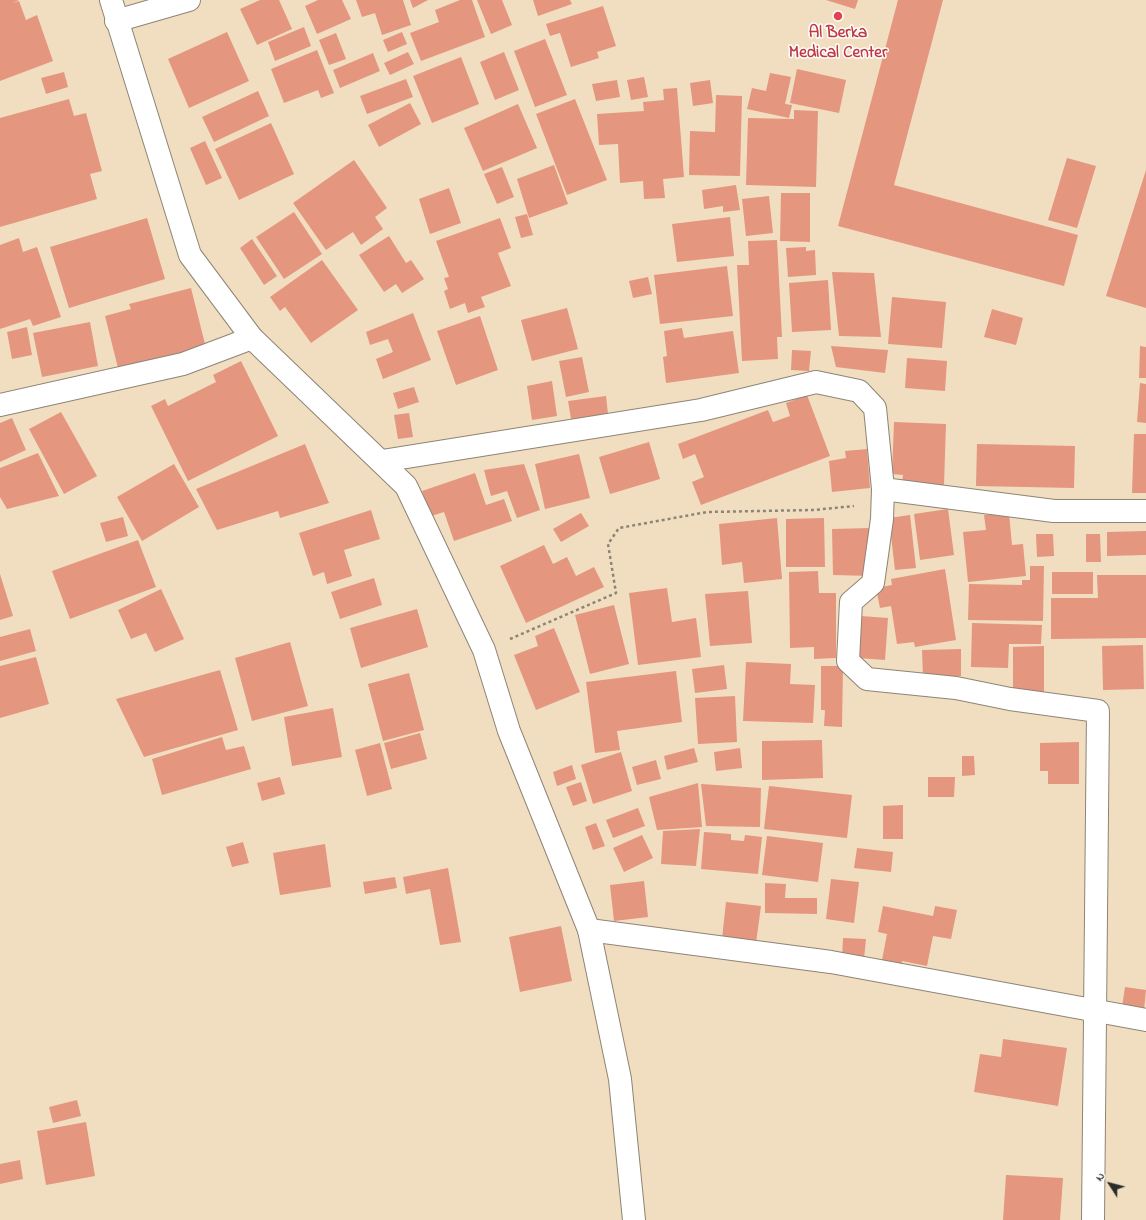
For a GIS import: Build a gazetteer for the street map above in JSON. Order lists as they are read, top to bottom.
{
  "places": ["Al Berka Medical Center"],
  "north": "top left"
}
